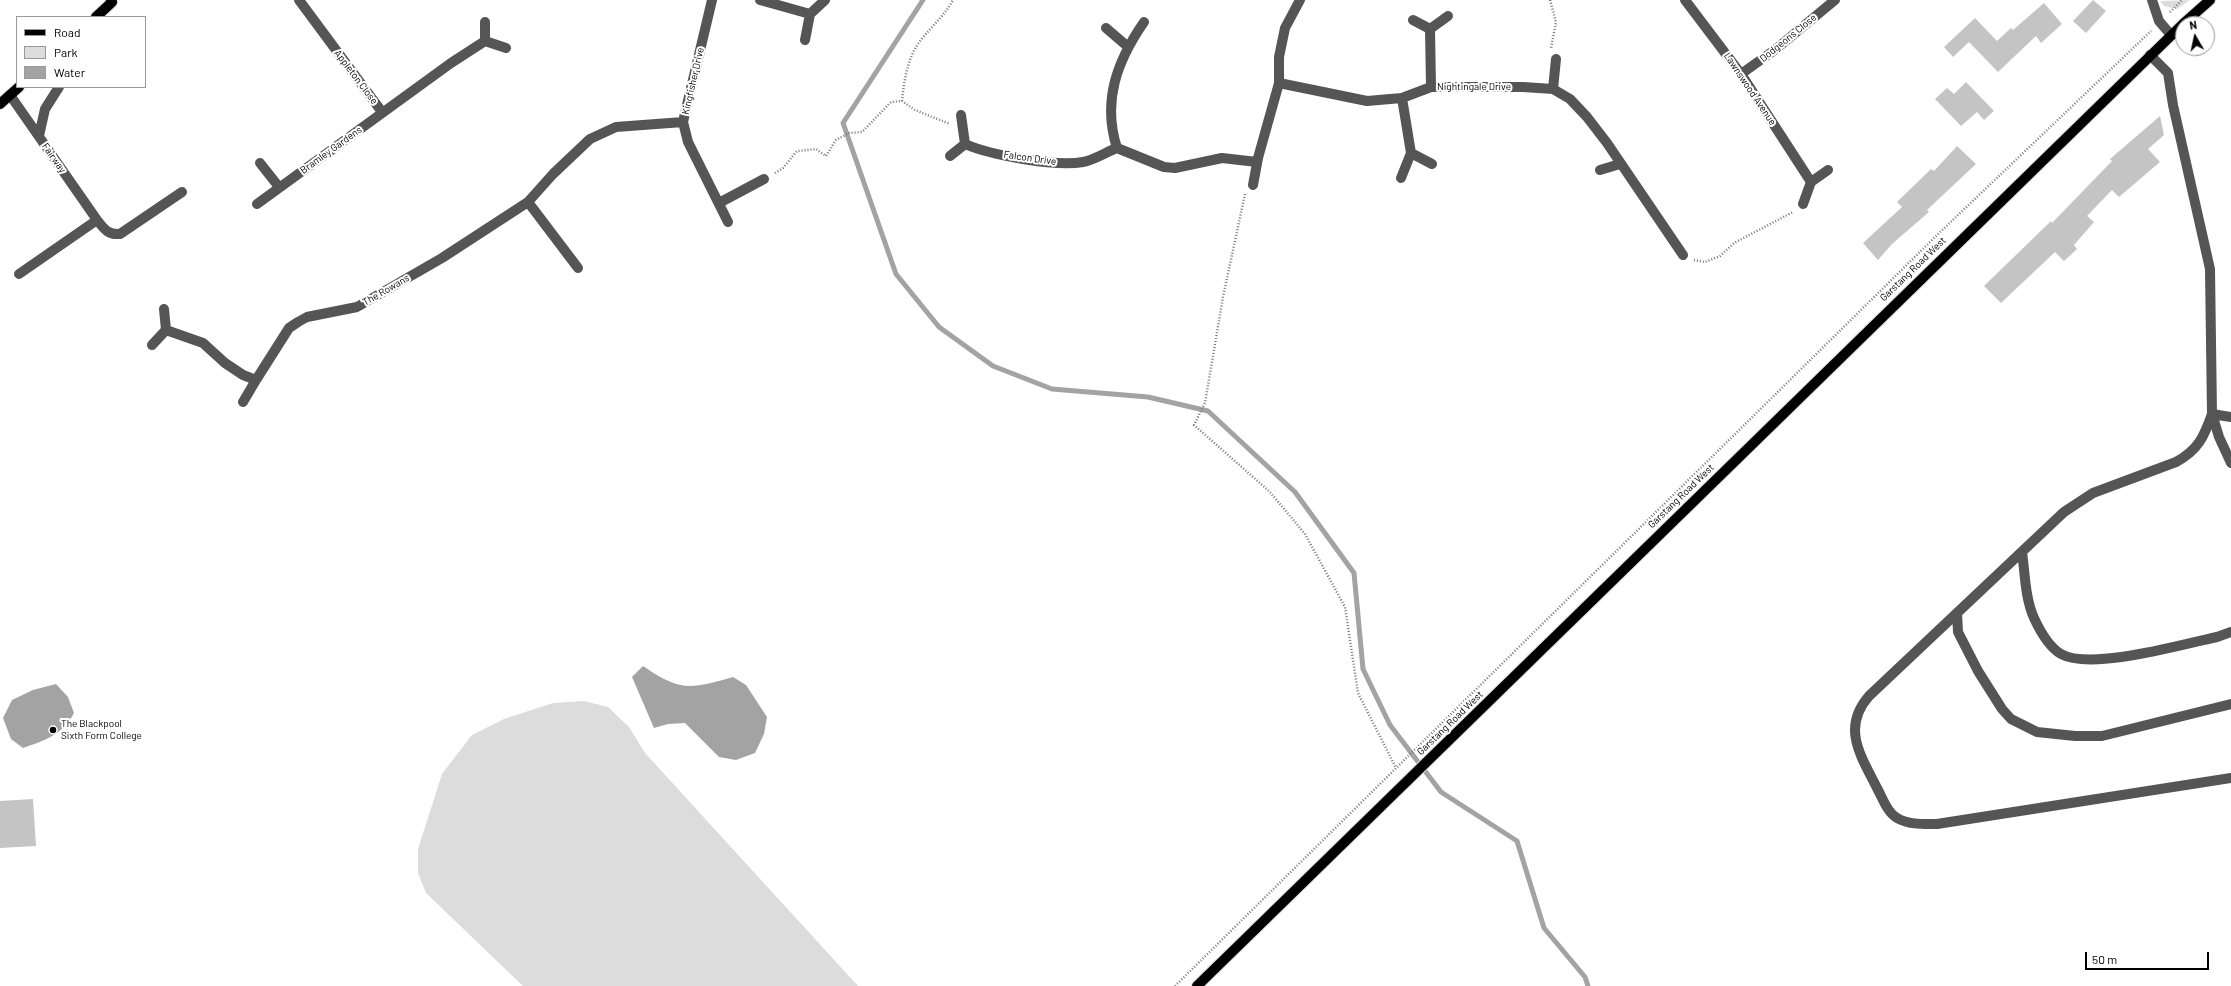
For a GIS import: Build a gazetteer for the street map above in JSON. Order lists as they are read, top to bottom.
{
  "streets": {
    "main road": ["Garstang Road West"],
    "street": [
      "Dodgeons Close",
      "Appleton Close",
      "Kingfisher Drive",
      "Nightingale Drive",
      "Lawnswood Avenue",
      "Bramley Gardens",
      "Fairway",
      "Falcon Drive",
      "The Rowans"
    ]
  },
  "crossings": [
    ["Dodgeons Close", "Lawnswood Avenue"],
    ["Appleton Close", "Bramley Gardens"],
    ["Kingfisher Drive", "The Rowans"]
  ],
  "places": ["The Blackpool Sixth Form College"],
  "legend": ["Road", "Park", "Water"],
  "scale_bar": "50 m",
  "north": "top"
}
